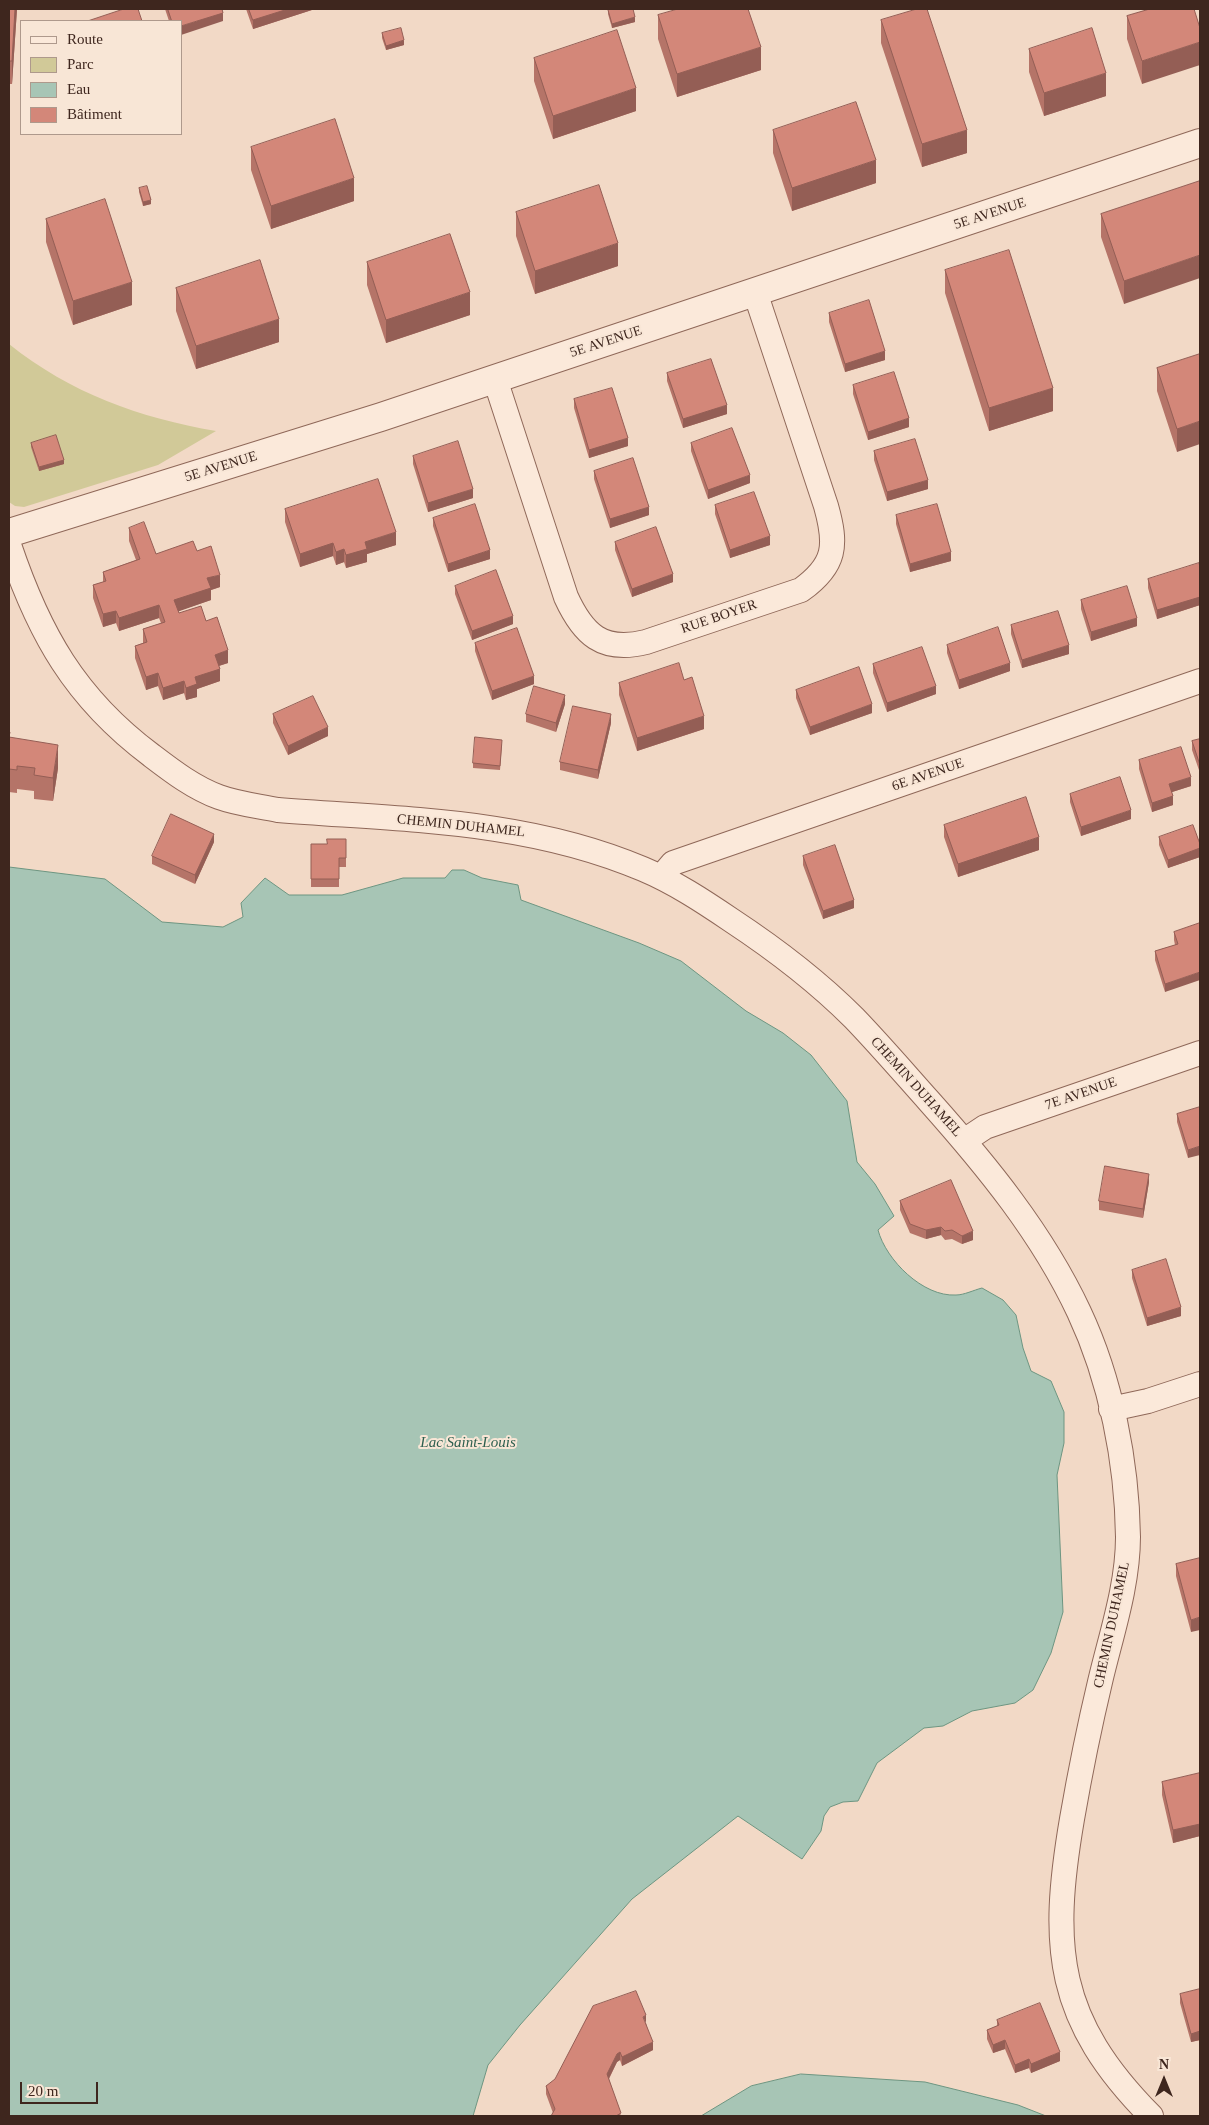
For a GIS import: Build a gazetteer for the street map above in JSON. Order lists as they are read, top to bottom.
{
  "streets": {
    "street": [
      "5E AVENUE",
      "RUE BOYER",
      "6E AVENUE",
      "CHEMIN DUHAMEL",
      "7E AVENUE"
    ]
  },
  "crossings": [
    ["5E AVENUE", "RUE BOYER"],
    ["6E AVENUE", "CHEMIN DUHAMEL"],
    ["CHEMIN DUHAMEL", "7E AVENUE"]
  ],
  "water": ["Lac Saint-Louis"],
  "legend": [
    "Route",
    "Parc",
    "Eau",
    "Bâtiment"
  ],
  "scale_bar": "20 m",
  "north": "top"
}
